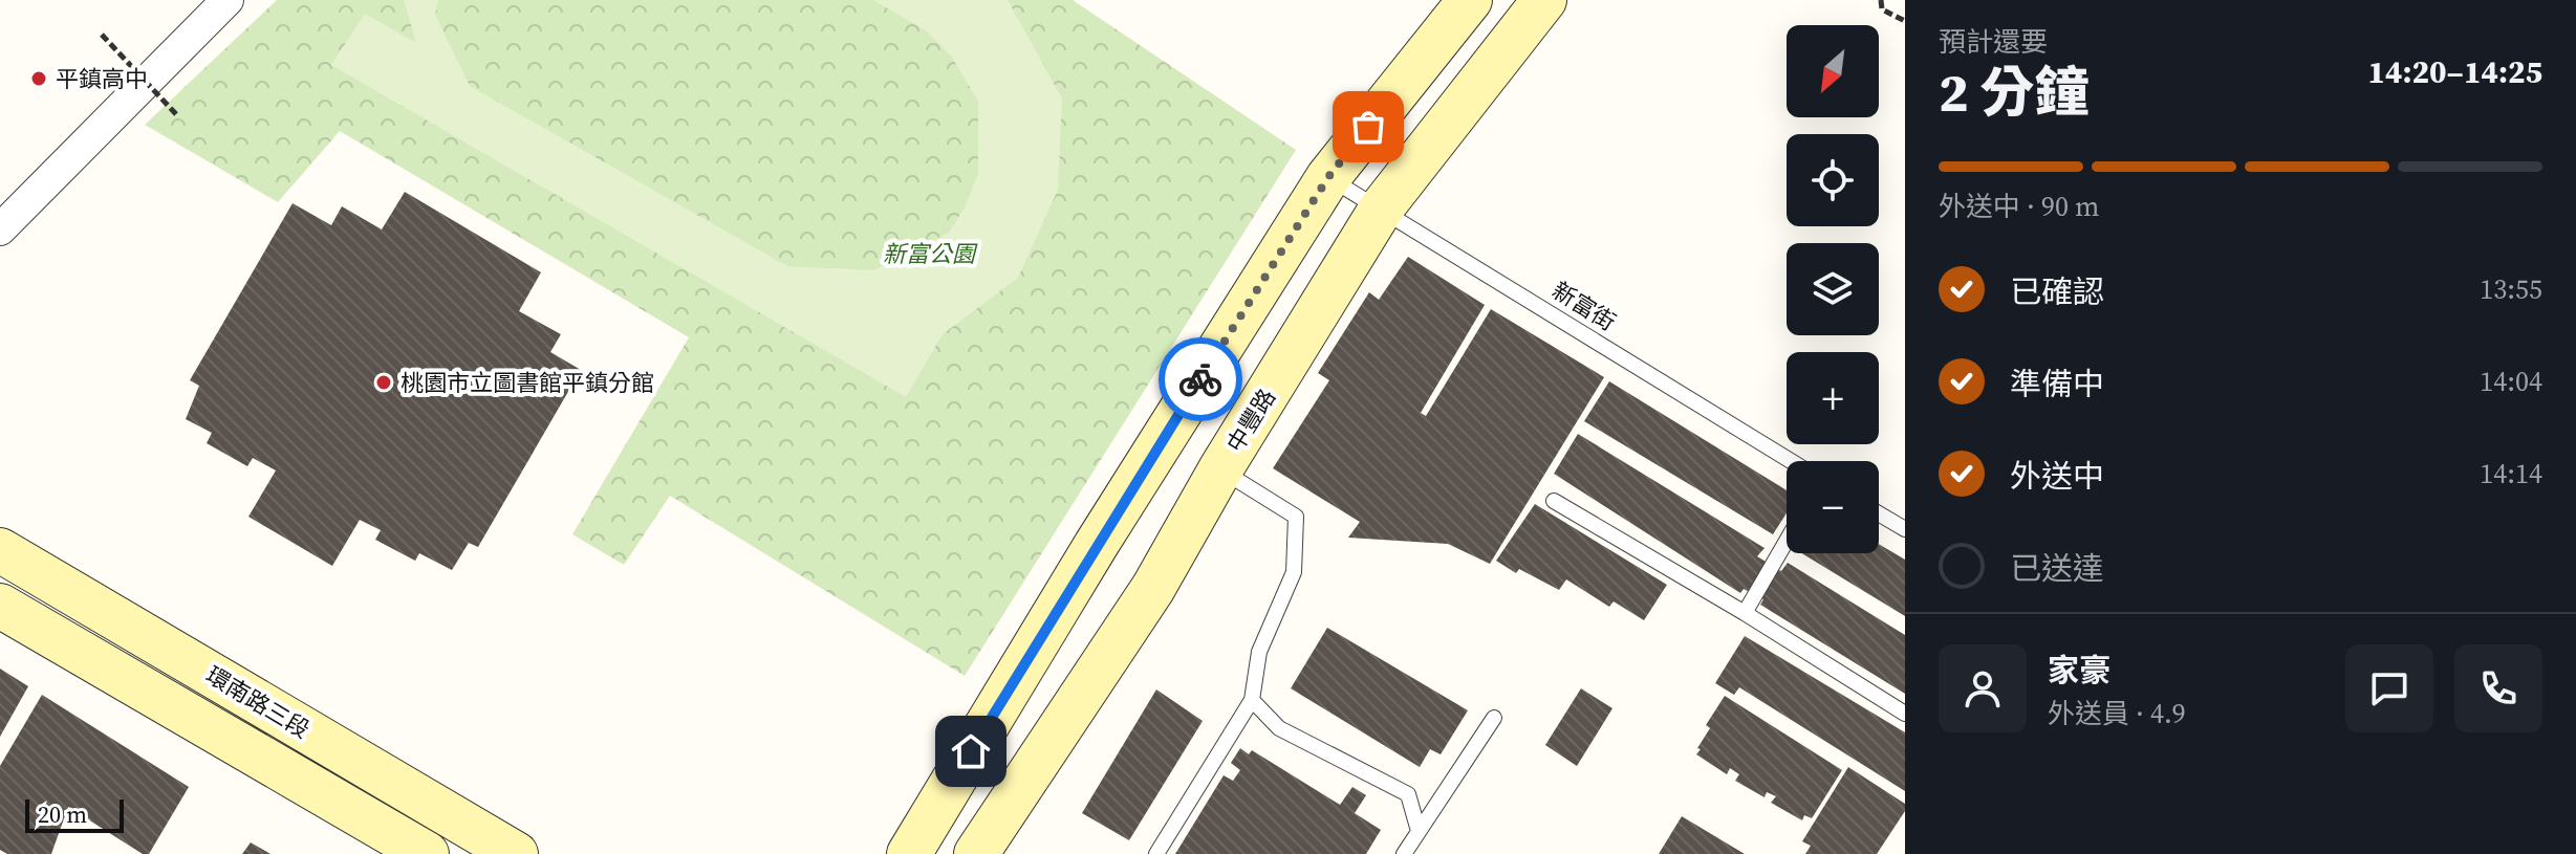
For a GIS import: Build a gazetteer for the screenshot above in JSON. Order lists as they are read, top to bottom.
{
  "streets": {
    "main road": ["中豐路", "環南路三段"],
    "lane": ["新富街"]
  },
  "crossings": [
    ["新富街", "中豐路"]
  ],
  "parks": ["新富公園"],
  "places": ["平鎮高中", "桃園市立圖書館平鎮分館"],
  "scale_bar": "20 m",
  "north": "bottom left",
  "page": {
    "heading": ["2 分鐘", "預計還要", "14:20–14:25"],
    "panel": ["家豪", "外送員 · 4.9"],
    "map_buttons": ["+", "−"],
    "bar": "外送中 · 90 m",
    "list": [
      ["已確認", "13:55"],
      ["準備中", "14:04"],
      ["外送中", "14:14"],
      "已送達"
    ],
    "scale": "20 m"
  }
}
